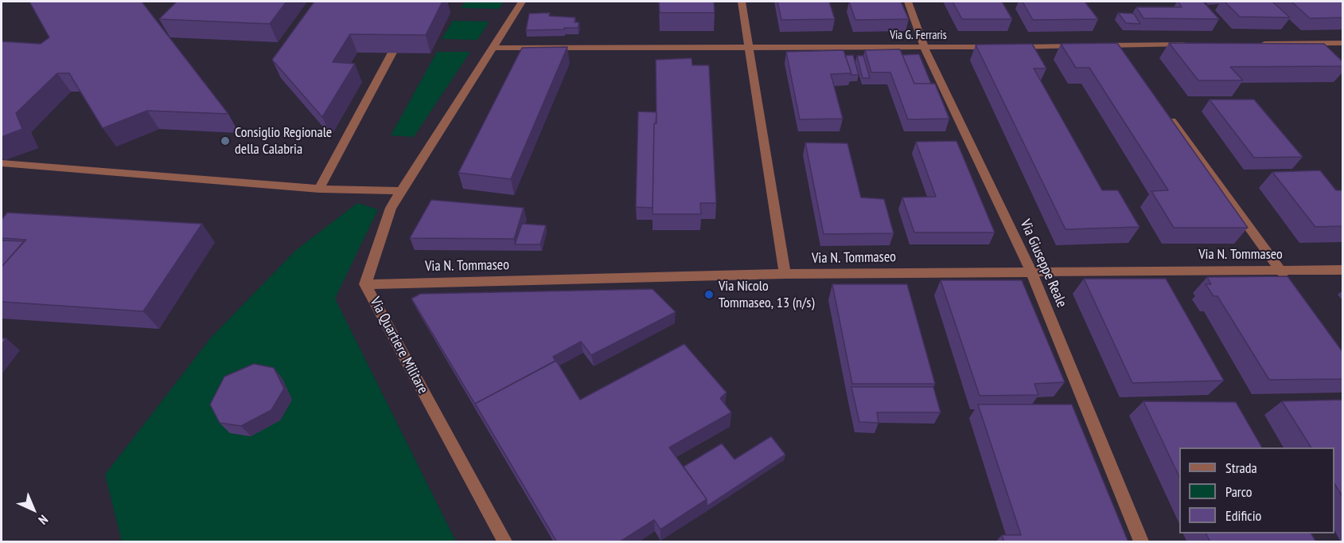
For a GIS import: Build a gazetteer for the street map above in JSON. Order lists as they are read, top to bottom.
{
  "streets": {
    "street": [
      "Via G. Ferraris",
      "Via N. Tommaseo",
      "Via Giuseppe Reale",
      "Via Quartiere Militare"
    ]
  },
  "crossings": [
    ["Via G. Ferraris", "Via Giuseppe Reale"],
    ["Via G. Ferraris", "Via Quartiere Militare"],
    ["Via N. Tommaseo", "Via Giuseppe Reale"],
    ["Via N. Tommaseo", "Via Quartiere Militare"]
  ],
  "places": ["Consiglio Regionale della Calabria", "Via Nicolo Tommaseo, 13 (n/s)"],
  "legend": ["Strada", "Parco", "Edificio"],
  "north": "bottom right"
}
